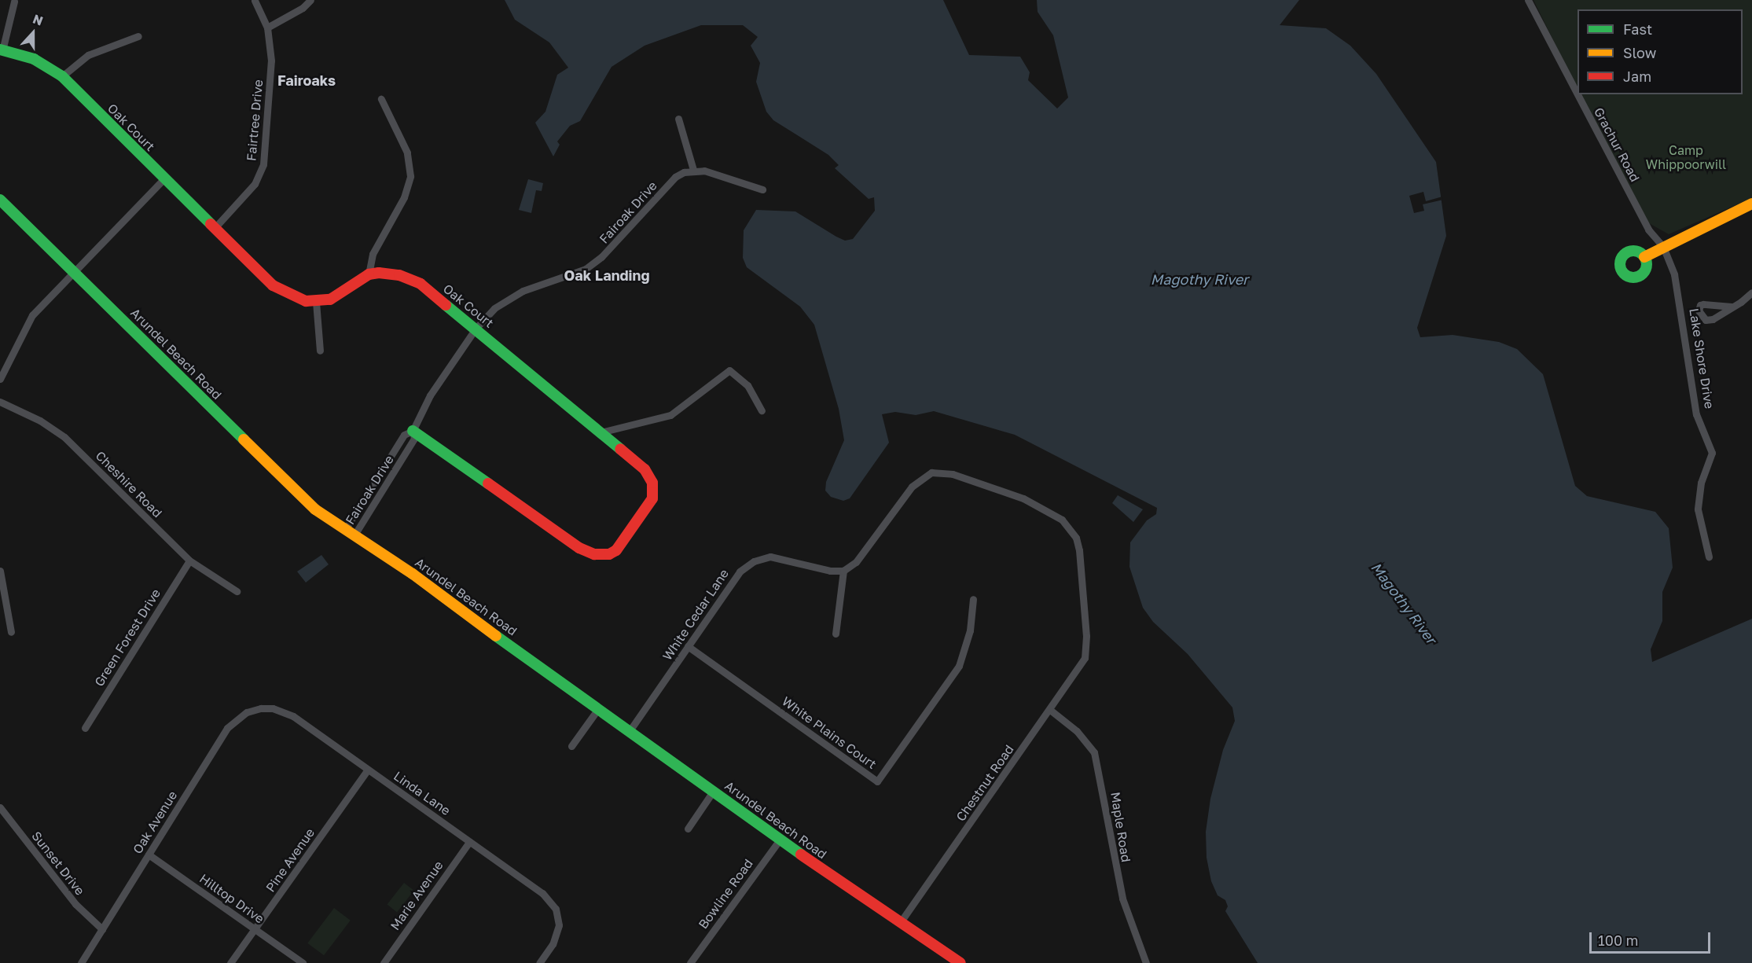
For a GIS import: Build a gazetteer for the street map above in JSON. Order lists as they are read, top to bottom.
{
  "streets": {
    "street": [
      "Fairtree Drive",
      "Oak Court",
      "Grachur Road",
      "Fairoak Drive",
      "Arundel Beach Road",
      "Lake Shore Drive",
      "Cheshire Road",
      "White Cedar Lane",
      "Green Forest Drive",
      "White Plains Court",
      "Chestnut Road",
      "Linda Lane",
      "Oak Avenue",
      "Maple Road",
      "Pine Avenue",
      "Sunset Drive",
      "Bowline Road",
      "Marie Avenue",
      "Hilltop Drive"
    ]
  },
  "crossings": [
    ["Fairtree Drive", "Oak Court"],
    ["Oak Court", "Fairoak Drive"],
    ["Grachur Road", "Lake Shore Drive"],
    ["Fairoak Drive", "Arundel Beach Road"],
    ["Arundel Beach Road", "White Cedar Lane"],
    ["Arundel Beach Road", "Chestnut Road"],
    ["Arundel Beach Road", "Bowline Road"],
    ["Cheshire Road", "Green Forest Drive"],
    ["White Cedar Lane", "White Plains Court"],
    ["White Cedar Lane", "Chestnut Road"],
    ["Chestnut Road", "Maple Road"],
    ["Linda Lane", "Oak Avenue"],
    ["Linda Lane", "Pine Avenue"],
    ["Linda Lane", "Marie Avenue"],
    ["Oak Avenue", "Sunset Drive"],
    ["Oak Avenue", "Hilltop Drive"],
    ["Pine Avenue", "Hilltop Drive"]
  ],
  "districts": ["Fairoaks", "Oak Landing"],
  "water": ["Magothy River"],
  "parks": ["Camp Whippoorwill"],
  "legend": ["Fast", "Slow", "Jam"],
  "scale_bar": "100 m",
  "north": "top"
}
